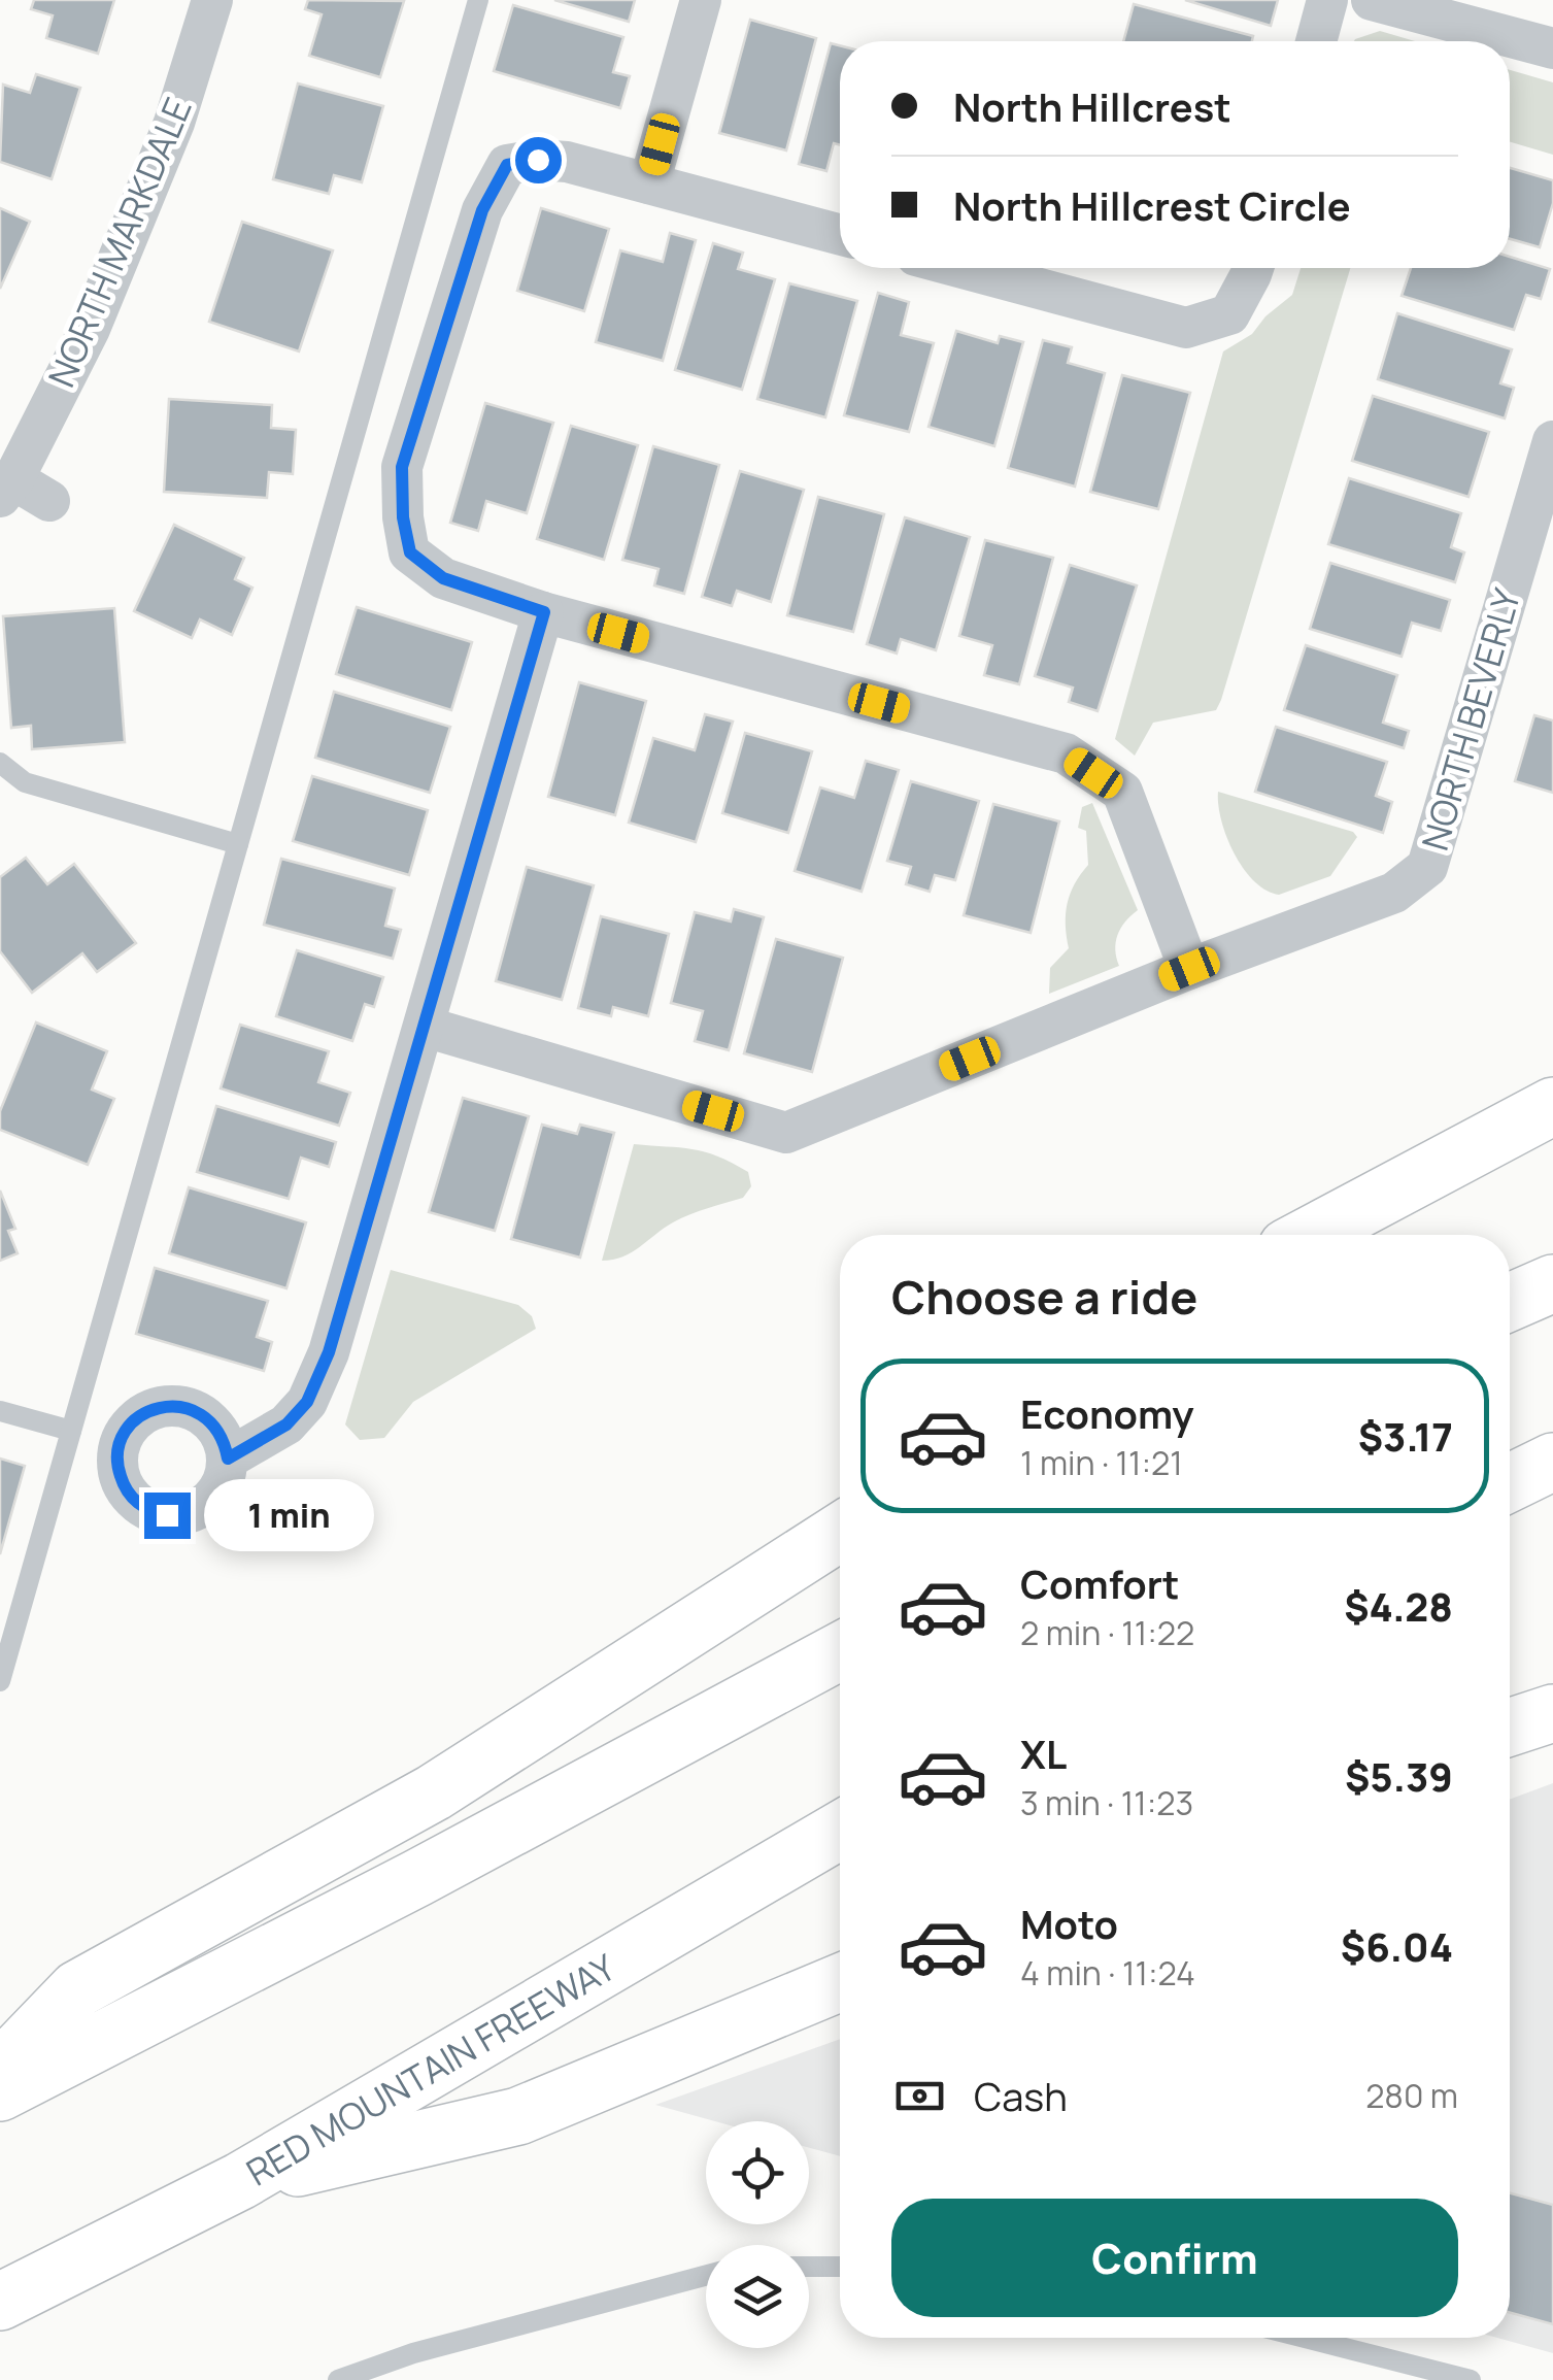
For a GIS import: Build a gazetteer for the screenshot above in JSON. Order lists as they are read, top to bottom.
{
  "streets": {
    "highway": ["RED MOUNTAIN FREEWAY"],
    "street": ["NORTH MARKDALE", "NORTH BEVERLY"]
  },
  "page": {
    "banner": ["North Hillcrest", "North Hillcrest Circle"],
    "heading": "Choose a ride",
    "list": [
      {
        "name": "Economy",
        "note": "1 min · 11:21",
        "value": "$3.17"
      },
      {
        "name": "Comfort",
        "note": "2 min · 11:22",
        "value": "$4.28"
      },
      {
        "name": "XL",
        "note": "3 min · 11:23",
        "value": "$5.39"
      },
      {
        "name": "Moto",
        "note": "4 min · 11:24",
        "value": "$6.04"
      }
    ],
    "bubble": "1 min",
    "pay": ["Cash", "280 m"],
    "buttons": "Confirm"
  }
}
